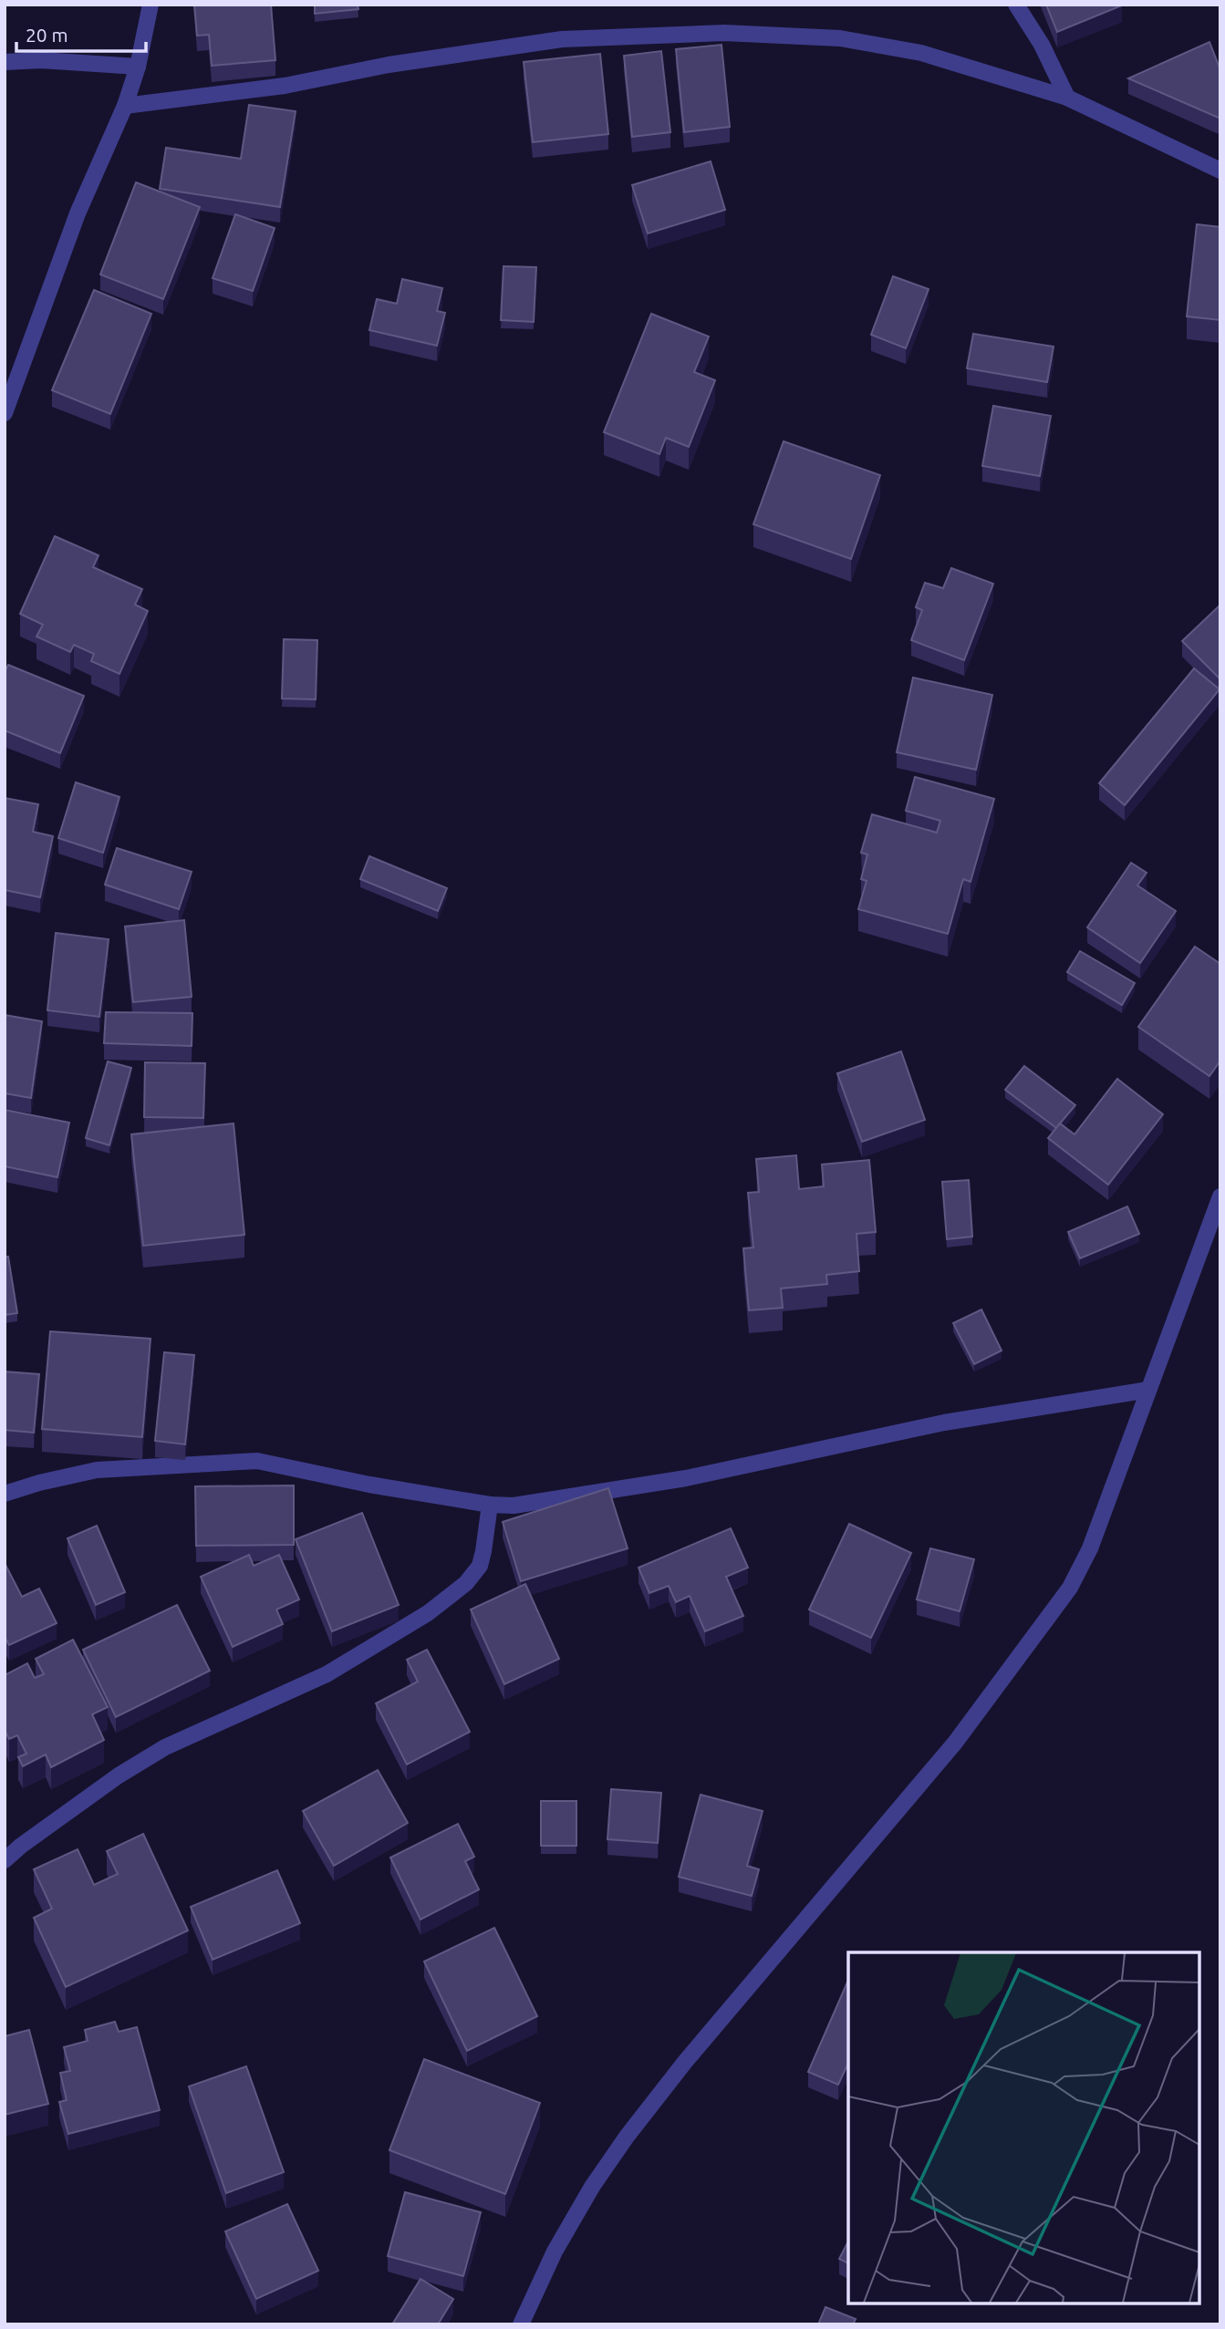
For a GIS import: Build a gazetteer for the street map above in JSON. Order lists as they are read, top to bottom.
{
  "scale_bar": "20 m"
}
